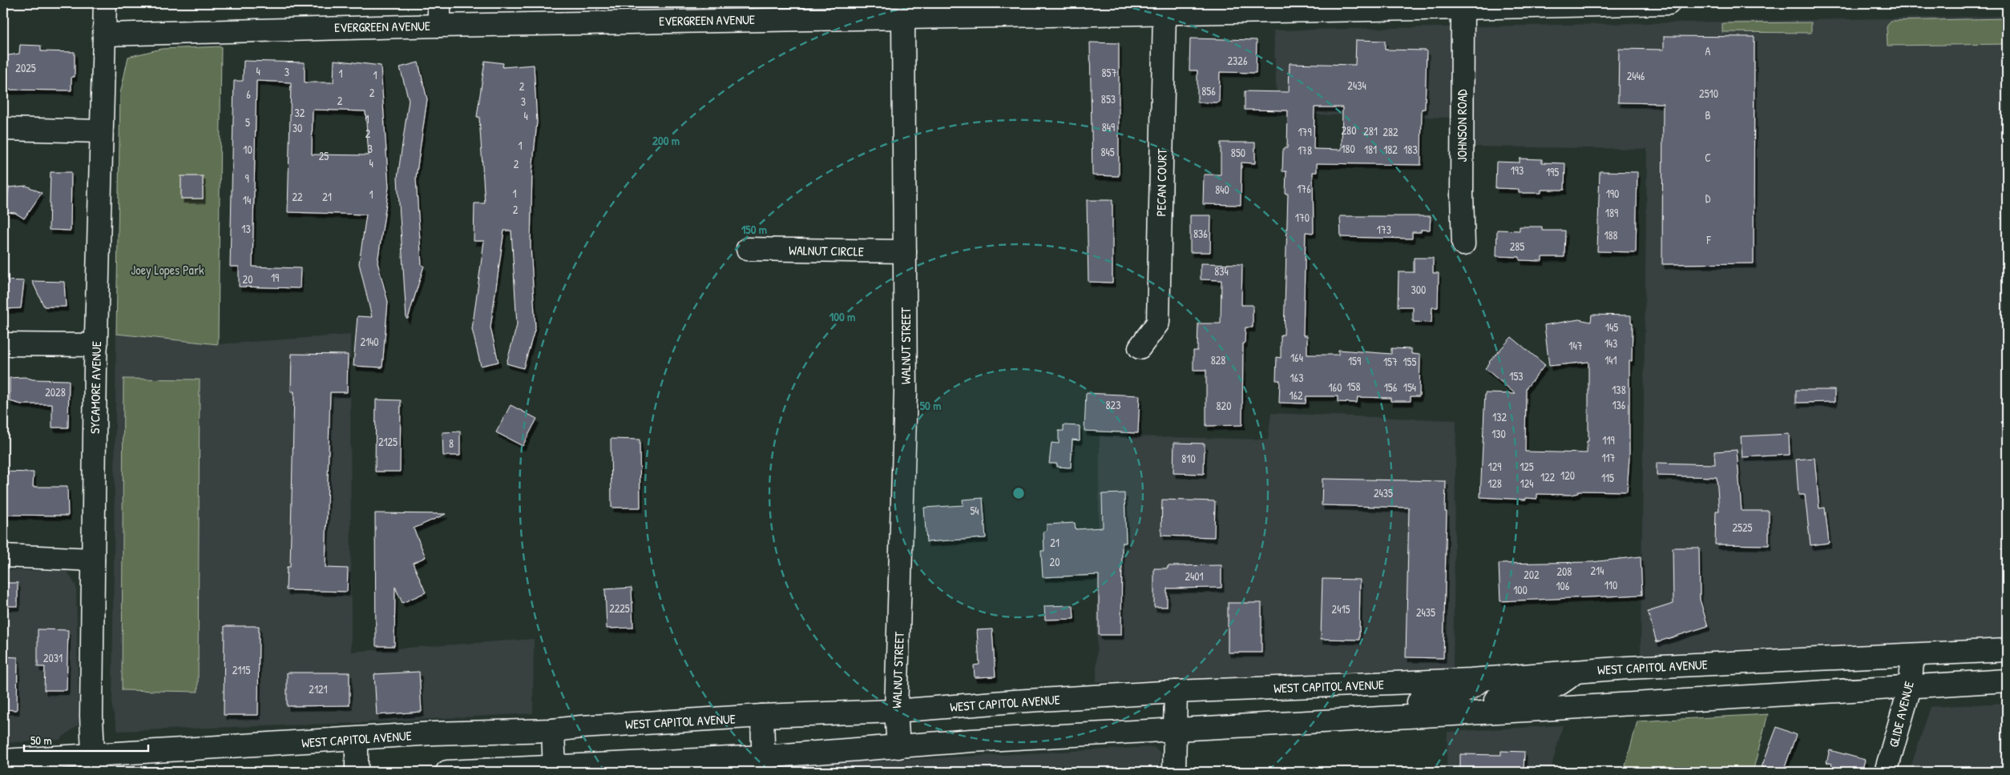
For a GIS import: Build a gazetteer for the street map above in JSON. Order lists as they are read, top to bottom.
{
  "streets": {
    "street": [
      "EVERGREEN AVENUE",
      "JOHNSON ROAD",
      "PECAN COURT",
      "WALNUT CIRCLE",
      "WALNUT STREET",
      "SYCAMORE AVENUE",
      "WEST CAPITOL AVENUE",
      "GLIDE AVENUE"
    ]
  },
  "crossings": [
    ["EVERGREEN AVENUE", "JOHNSON ROAD"],
    ["EVERGREEN AVENUE", "PECAN COURT"],
    ["EVERGREEN AVENUE", "WALNUT STREET"],
    ["EVERGREEN AVENUE", "SYCAMORE AVENUE"],
    ["WALNUT CIRCLE", "WALNUT STREET"],
    ["WALNUT STREET", "WEST CAPITOL AVENUE"],
    ["SYCAMORE AVENUE", "WEST CAPITOL AVENUE"],
    ["WEST CAPITOL AVENUE", "GLIDE AVENUE"]
  ],
  "parks": ["Joey Lopes Park"],
  "house_numbers": [
    "A",
    "2326",
    "2025",
    "4",
    "3",
    "857",
    "1",
    "1",
    "2446",
    "2434",
    "2",
    "856",
    "2",
    "2510",
    "6",
    "853",
    "2",
    "3",
    "32",
    "B",
    "4",
    "1",
    "5",
    "849",
    "30",
    "280",
    "281",
    "179",
    "282",
    "2",
    "1",
    "3",
    "180",
    "10",
    "181",
    "182",
    "183",
    "178",
    "845",
    "850",
    "25",
    "C",
    "4",
    "2",
    "193",
    "195",
    "9",
    "176",
    "840",
    "1",
    "190",
    "1",
    "22",
    "21",
    "D",
    "14",
    "2",
    "189",
    "170",
    "13",
    "173",
    "836",
    "188",
    "F",
    "285",
    "834",
    "19",
    "20",
    "300",
    "145",
    "2140",
    "143",
    "147",
    "164",
    "828",
    "141",
    "159",
    "157",
    "155",
    "153",
    "163",
    "158",
    "160",
    "156",
    "154",
    "138",
    "2028",
    "162",
    "823",
    "136",
    "820",
    "132",
    "130",
    "119",
    "2125",
    "8",
    "117",
    "810",
    "129",
    "125",
    "120",
    "122",
    "115",
    "128",
    "124",
    "2435",
    "54",
    "2525",
    "21",
    "20",
    "214",
    "208",
    "202",
    "2401",
    "110",
    "106",
    "100",
    "2225",
    "2415",
    "2435",
    "2031",
    "2115",
    "2121"
  ],
  "scale_bar": "50 m",
  "rings": [
    "200 m",
    "150 m",
    "100 m",
    "50 m"
  ]
}
